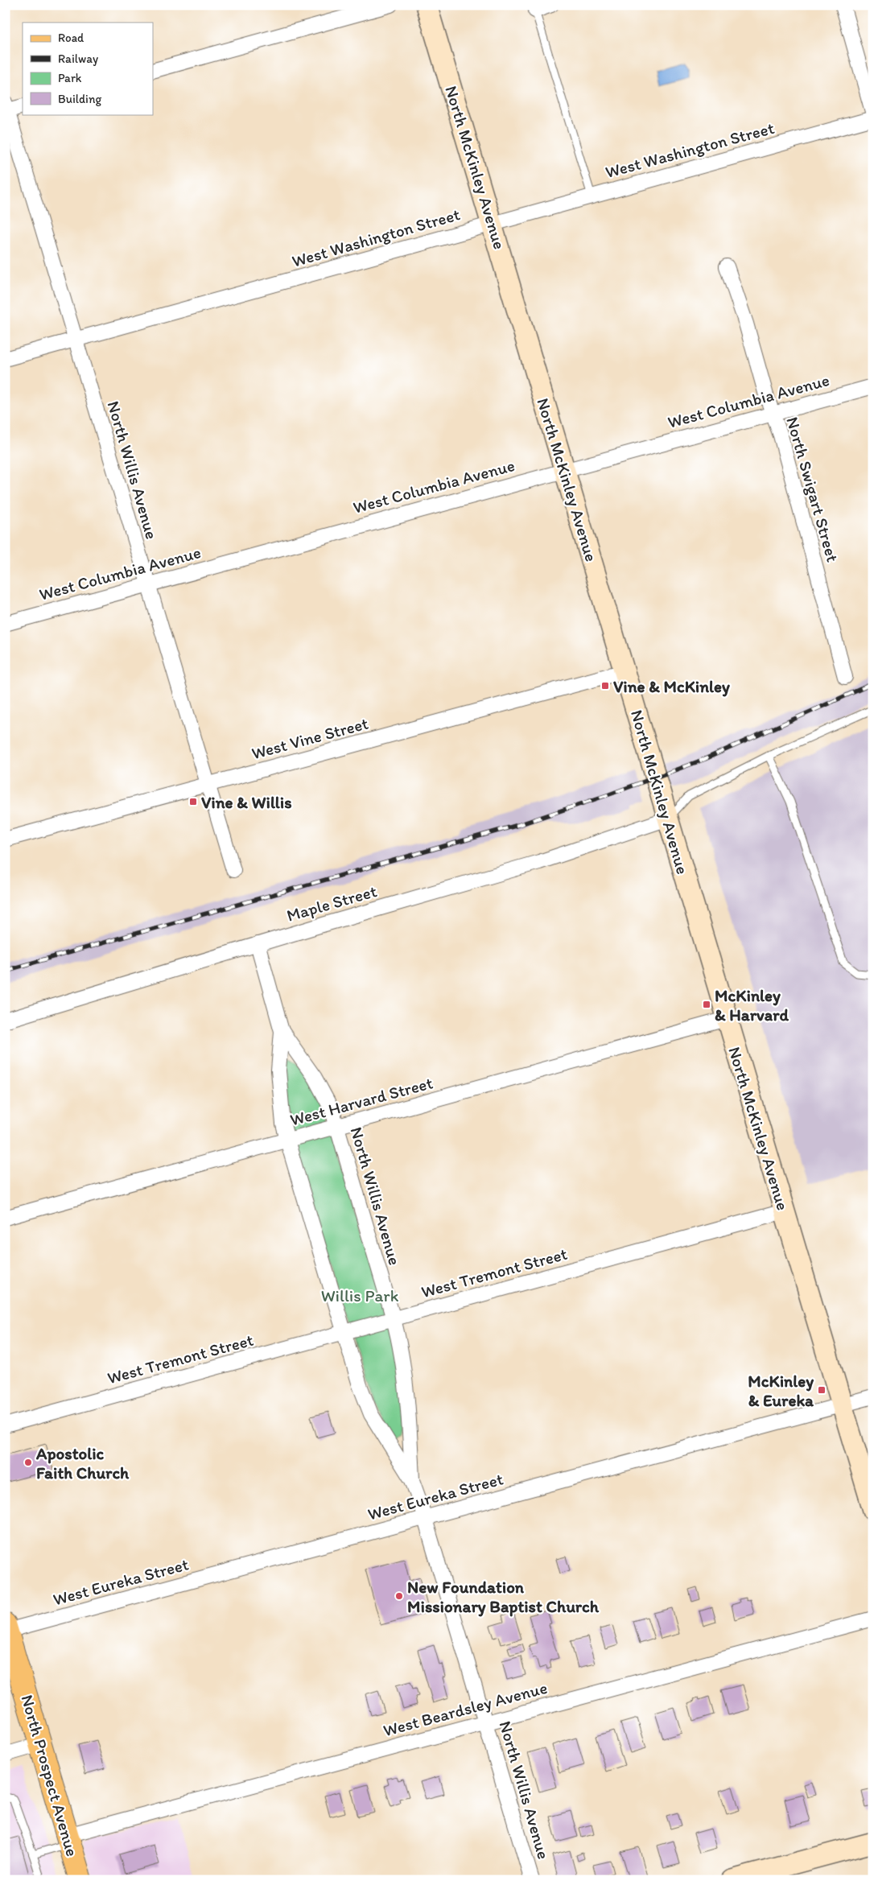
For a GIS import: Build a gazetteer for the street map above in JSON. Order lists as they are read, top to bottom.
{
  "streets": {
    "main road": ["North Prospect Avenue"],
    "street": [
      "West Washington Street",
      "North McKinley Avenue",
      "West Columbia Avenue",
      "North Willis Avenue",
      "North Swigart Street",
      "West Vine Street",
      "Maple Street",
      "West Harvard Street",
      "West Tremont Street",
      "West Eureka Street",
      "West Beardsley Avenue"
    ]
  },
  "crossings": [
    ["West Washington Street", "North McKinley Avenue"],
    ["West Washington Street", "North Willis Avenue"],
    ["North McKinley Avenue", "West Columbia Avenue"],
    ["North McKinley Avenue", "West Vine Street"],
    ["North McKinley Avenue", "Maple Street"],
    ["North McKinley Avenue", "West Harvard Street"],
    ["North McKinley Avenue", "West Tremont Street"],
    ["North McKinley Avenue", "West Eureka Street"],
    ["West Columbia Avenue", "North Willis Avenue"],
    ["West Columbia Avenue", "North Swigart Street"],
    ["North Willis Avenue", "West Vine Street"],
    ["North Willis Avenue", "Maple Street"],
    ["North Willis Avenue", "West Harvard Street"],
    ["North Willis Avenue", "West Tremont Street"],
    ["North Willis Avenue", "West Eureka Street"],
    ["North Willis Avenue", "West Beardsley Avenue"],
    ["West Eureka Street", "North Prospect Avenue"],
    ["West Beardsley Avenue", "North Prospect Avenue"]
  ],
  "parks": ["Willis Park"],
  "places": {
    "transit": [
      "Vine & McKinley",
      "Vine & Willis",
      "McKinley & Harvard",
      "McKinley & Eureka"
    ],
    "other": ["Apostolic Faith Church", "New Foundation Missionary Baptist Church"]
  },
  "legend": [
    "Road",
    "Railway",
    "Park",
    "Building"
  ]
}
